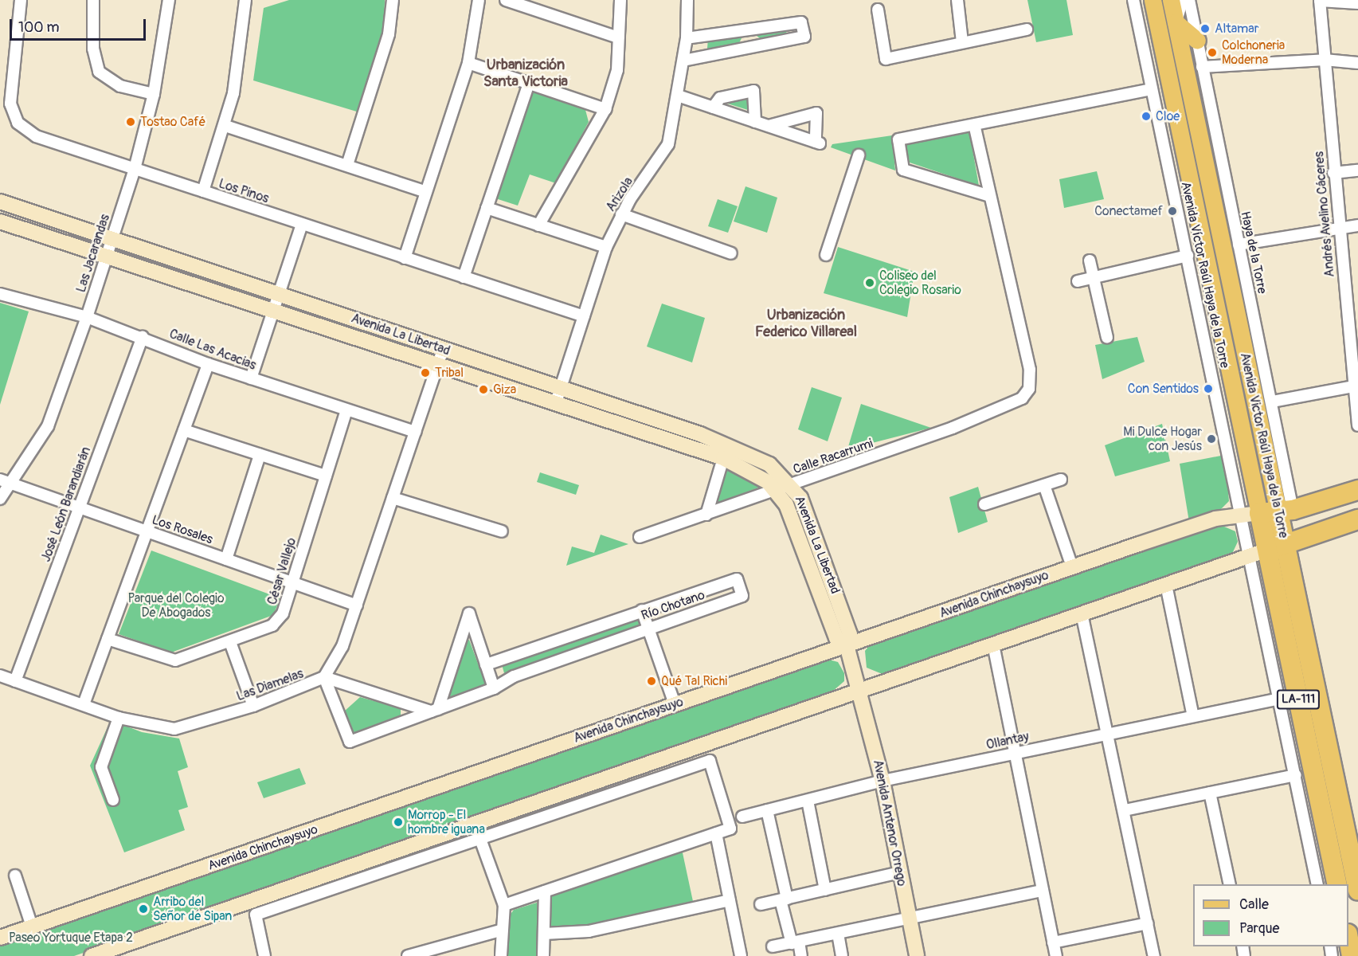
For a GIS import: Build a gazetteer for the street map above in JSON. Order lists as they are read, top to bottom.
{
  "streets": {
    "highway": ["Avenida Victor Raúl Haya de la Torre", "LA-111"],
    "street": [
      "Los Pinos",
      "Arizola",
      "Andrés Avelino Cáceres",
      "Haya de la Torre",
      "Las Jacarandas",
      "Avenida Víctor Raúl Haya de la Torre",
      "Avenida La Libertad",
      "Calle Las Acacias",
      "Calle Racarrumi",
      "José León Barandiarán",
      "Los Rosales",
      "César Vallejo",
      "Avenida Chinchaysuyo",
      "Río Chotano",
      "Las Diamelas",
      "Ollantay",
      "Avenida Antenor Orrego"
    ]
  },
  "crossings": [
    ["Los Pinos", "Arizola"],
    ["Los Pinos", "Las Jacarandas"],
    ["Arizola", "Avenida La Libertad"],
    ["Haya de la Torre", "Avenida Victor Raúl Haya de la Torre"],
    ["Las Jacarandas", "Avenida La Libertad"],
    ["Las Jacarandas", "Calle Las Acacias"],
    ["Las Jacarandas", "Los Rosales"],
    ["Avenida Víctor Raúl Haya de la Torre", "Avenida Victor Raúl Haya de la Torre"],
    ["Avenida Víctor Raúl Haya de la Torre", "Avenida Chinchaysuyo"],
    ["Avenida Víctor Raúl Haya de la Torre", "Ollantay"],
    ["Avenida La Libertad", "Calle Racarrumi"],
    ["Avenida La Libertad", "Avenida Chinchaysuyo"],
    ["Avenida La Libertad", "Las Diamelas"],
    ["Avenida La Libertad", "Avenida Antenor Orrego"],
    ["Calle Las Acacias", "José León Barandiarán"],
    ["Calle Las Acacias", "César Vallejo"],
    ["Calle Las Acacias", "Las Diamelas"],
    ["Avenida Victor Raúl Haya de la Torre", "Avenida Chinchaysuyo"],
    ["José León Barandiarán", "Los Rosales"],
    ["José León Barandiarán", "Las Diamelas"],
    ["Los Rosales", "César Vallejo"],
    ["Los Rosales", "Las Diamelas"],
    ["Río Chotano", "Las Diamelas"],
    ["Ollantay", "Avenida Antenor Orrego"]
  ],
  "districts": ["Urbanización Santa Victoria", "Urbanización Federico Villareal"],
  "parks": ["Parque del Colegio De Abogados", "Paseo Yortuque Etapa 2"],
  "places": [
    "Altamar",
    "Colchoneria Moderna",
    "Cloe",
    "Tostao Café",
    "Conectamef",
    "Coliseo del Colegio Rosario",
    "Tribal",
    "Con Sentidos",
    "Giza",
    "Mi Dulce Hogar con Jesús",
    "Qué Tal Richi",
    "Morrop - El hombre iguana",
    "Arribo del Señor de Sipan"
  ],
  "legend": ["Calle", "Parque"],
  "scale_bar": "100 m"
}
